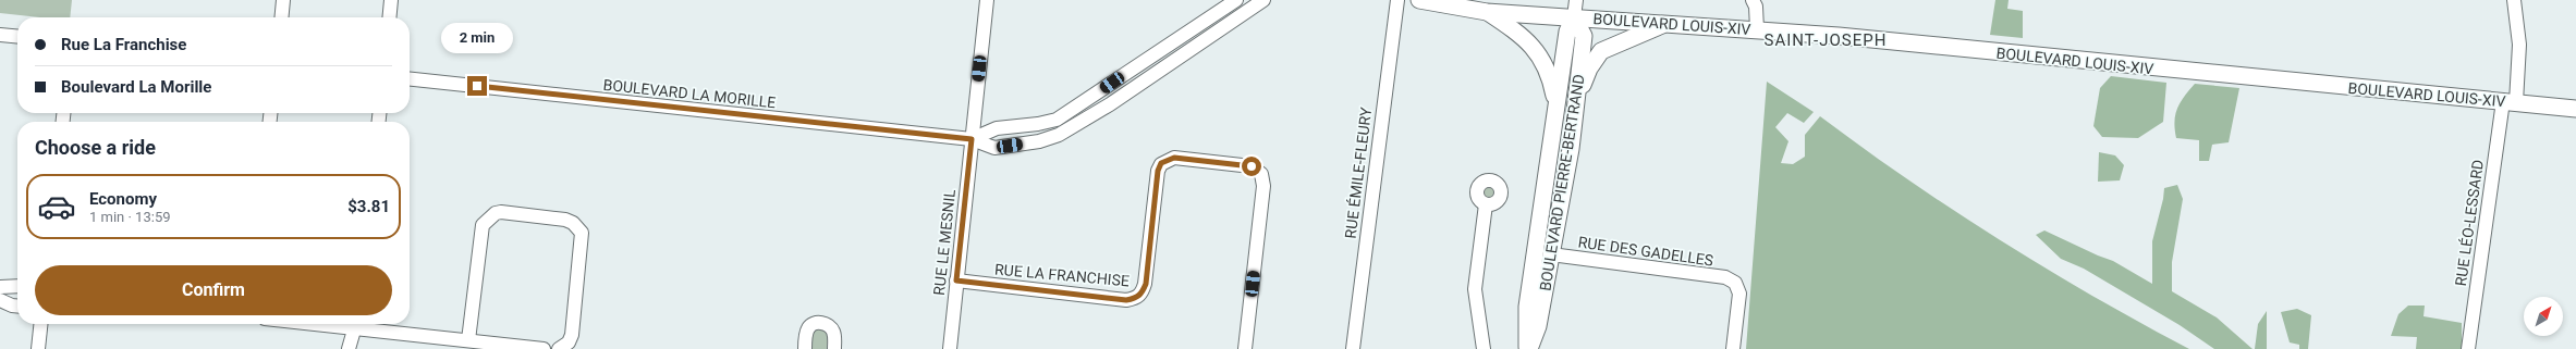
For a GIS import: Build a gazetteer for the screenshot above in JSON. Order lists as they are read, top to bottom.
{
  "streets": {
    "main road": ["BOULEVARD LOUIS-XIV", "BOULEVARD PIERRE-BERTRAND"],
    "street": [
      "BOULEVARD LA MORILLE",
      "RUE ÉMILE-FLEURY",
      "RUE LÉO-LESSARD",
      "RUE LE MESNIL",
      "RUE DES GADELLES",
      "RUE LA FRANCHISE"
    ]
  },
  "crossings": [
    ["BOULEVARD LOUIS-XIV", "BOULEVARD PIERRE-BERTRAND"],
    ["BOULEVARD LOUIS-XIV", "RUE LÉO-LESSARD"],
    ["BOULEVARD LA MORILLE", "RUE LE MESNIL"],
    ["BOULEVARD PIERRE-BERTRAND", "RUE DES GADELLES"],
    ["RUE LE MESNIL", "RUE LA FRANCHISE"]
  ],
  "districts": ["SAINT-JOSEPH"],
  "north": "top right",
  "page": {
    "banner": ["Rue La Franchise", "Boulevard La Morille"],
    "bubble": "2 min",
    "heading": "Choose a ride",
    "list": [
      {
        "name": "Economy",
        "note": "1 min · 13:59",
        "value": "$3.81"
      }
    ],
    "buttons": "Confirm"
  }
}
